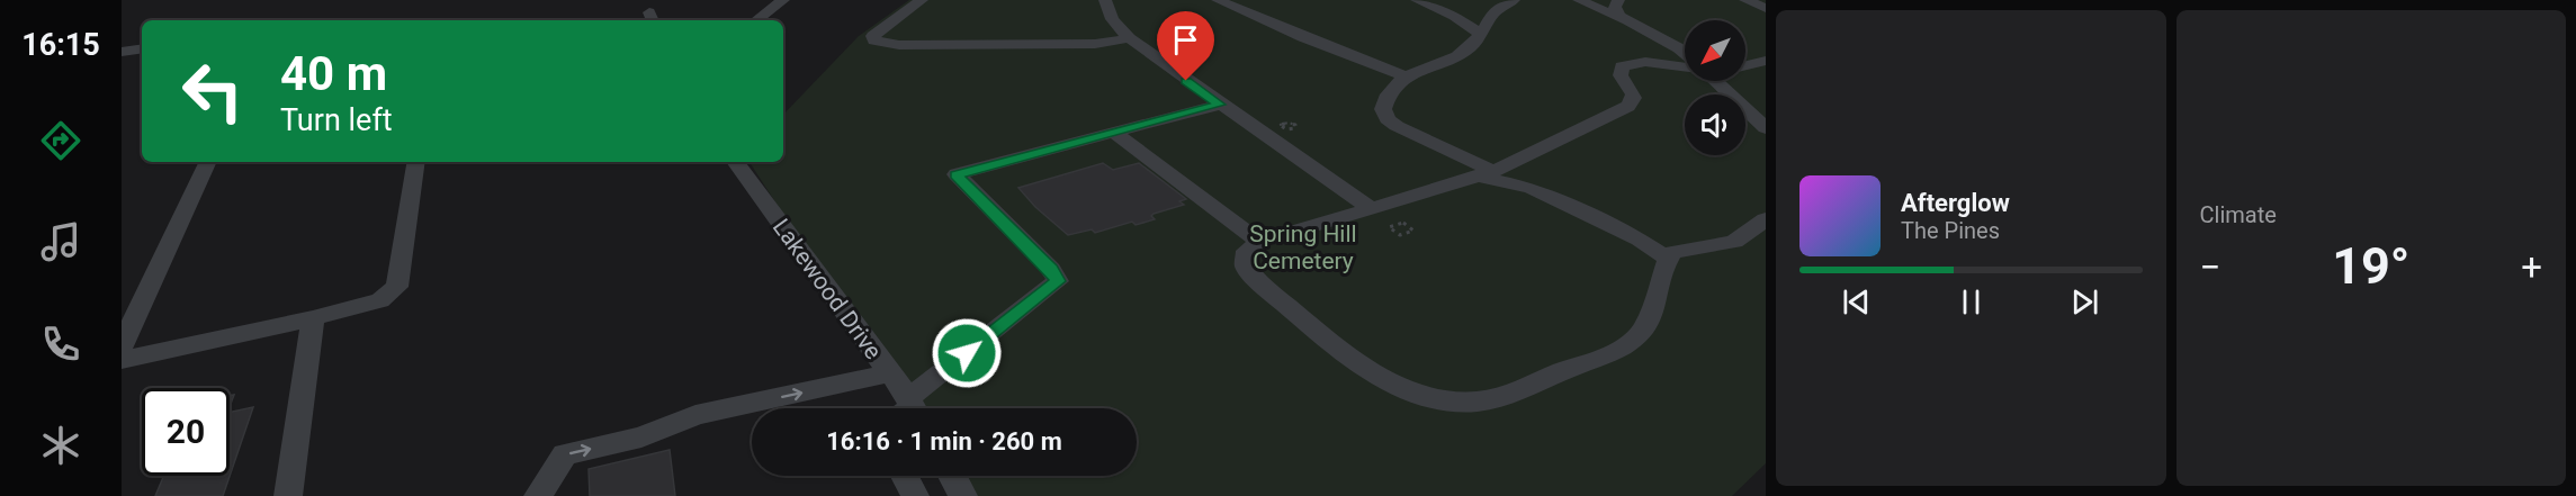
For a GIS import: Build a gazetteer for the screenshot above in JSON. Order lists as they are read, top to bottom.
{
  "streets": {
    "street": ["Lakewood Drive"]
  },
  "parks": ["Spring Hill Cemetery"],
  "north": "bottom left",
  "page": {
    "tabs": "16:15",
    "tile": "Climate",
    "turn": ["40 m", "Turn left"],
    "song": ["Afterglow", "The Pines"],
    "heat": ["−", "19°", "+"],
    "limit": "20",
    "trip": "16:16 · 1 min · 260 m"
  }
}
